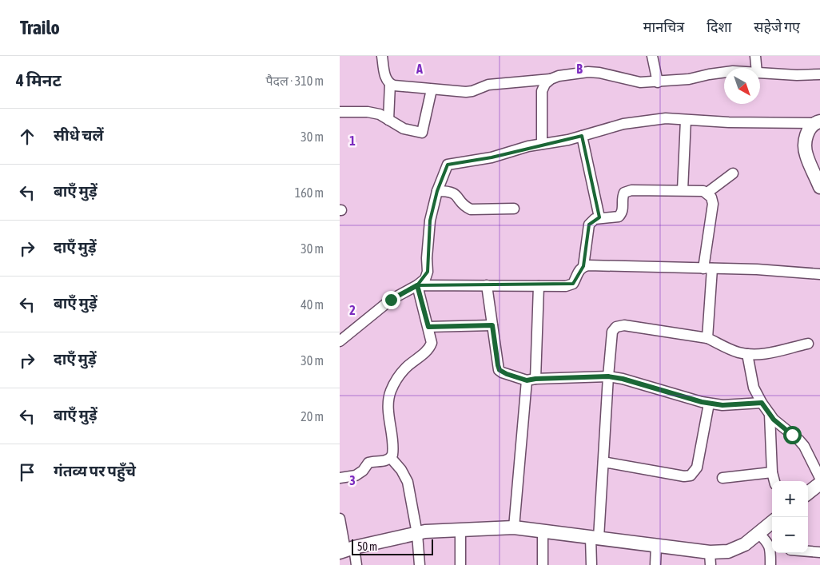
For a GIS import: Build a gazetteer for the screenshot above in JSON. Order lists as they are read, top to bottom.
{
  "scale_bar": "50 m",
  "north": "bottom right",
  "page": {
    "header": "Trailo",
    "nav": ["मानचित्र", "दिशा", "सहेजे गए"],
    "heading": ["4 मिनट", "पैदल · 310 m"],
    "list": [
      ["सीधे चलें", "30 m"],
      ["बाएँ मुड़ें", "160 m"],
      ["दाएँ मुड़ें", "30 m"],
      ["बाएँ मुड़ें", "40 m"],
      ["दाएँ मुड़ें", "30 m"],
      ["बाएँ मुड़ें", "20 m"],
      "गंतव्य पर पहुँचे"
    ],
    "map_buttons": ["+", "−"],
    "scale": "50 m"
  },
  "grid": {
    "columns": ["A", "B"],
    "rows": ["1", "2", "3"]
  }
}
